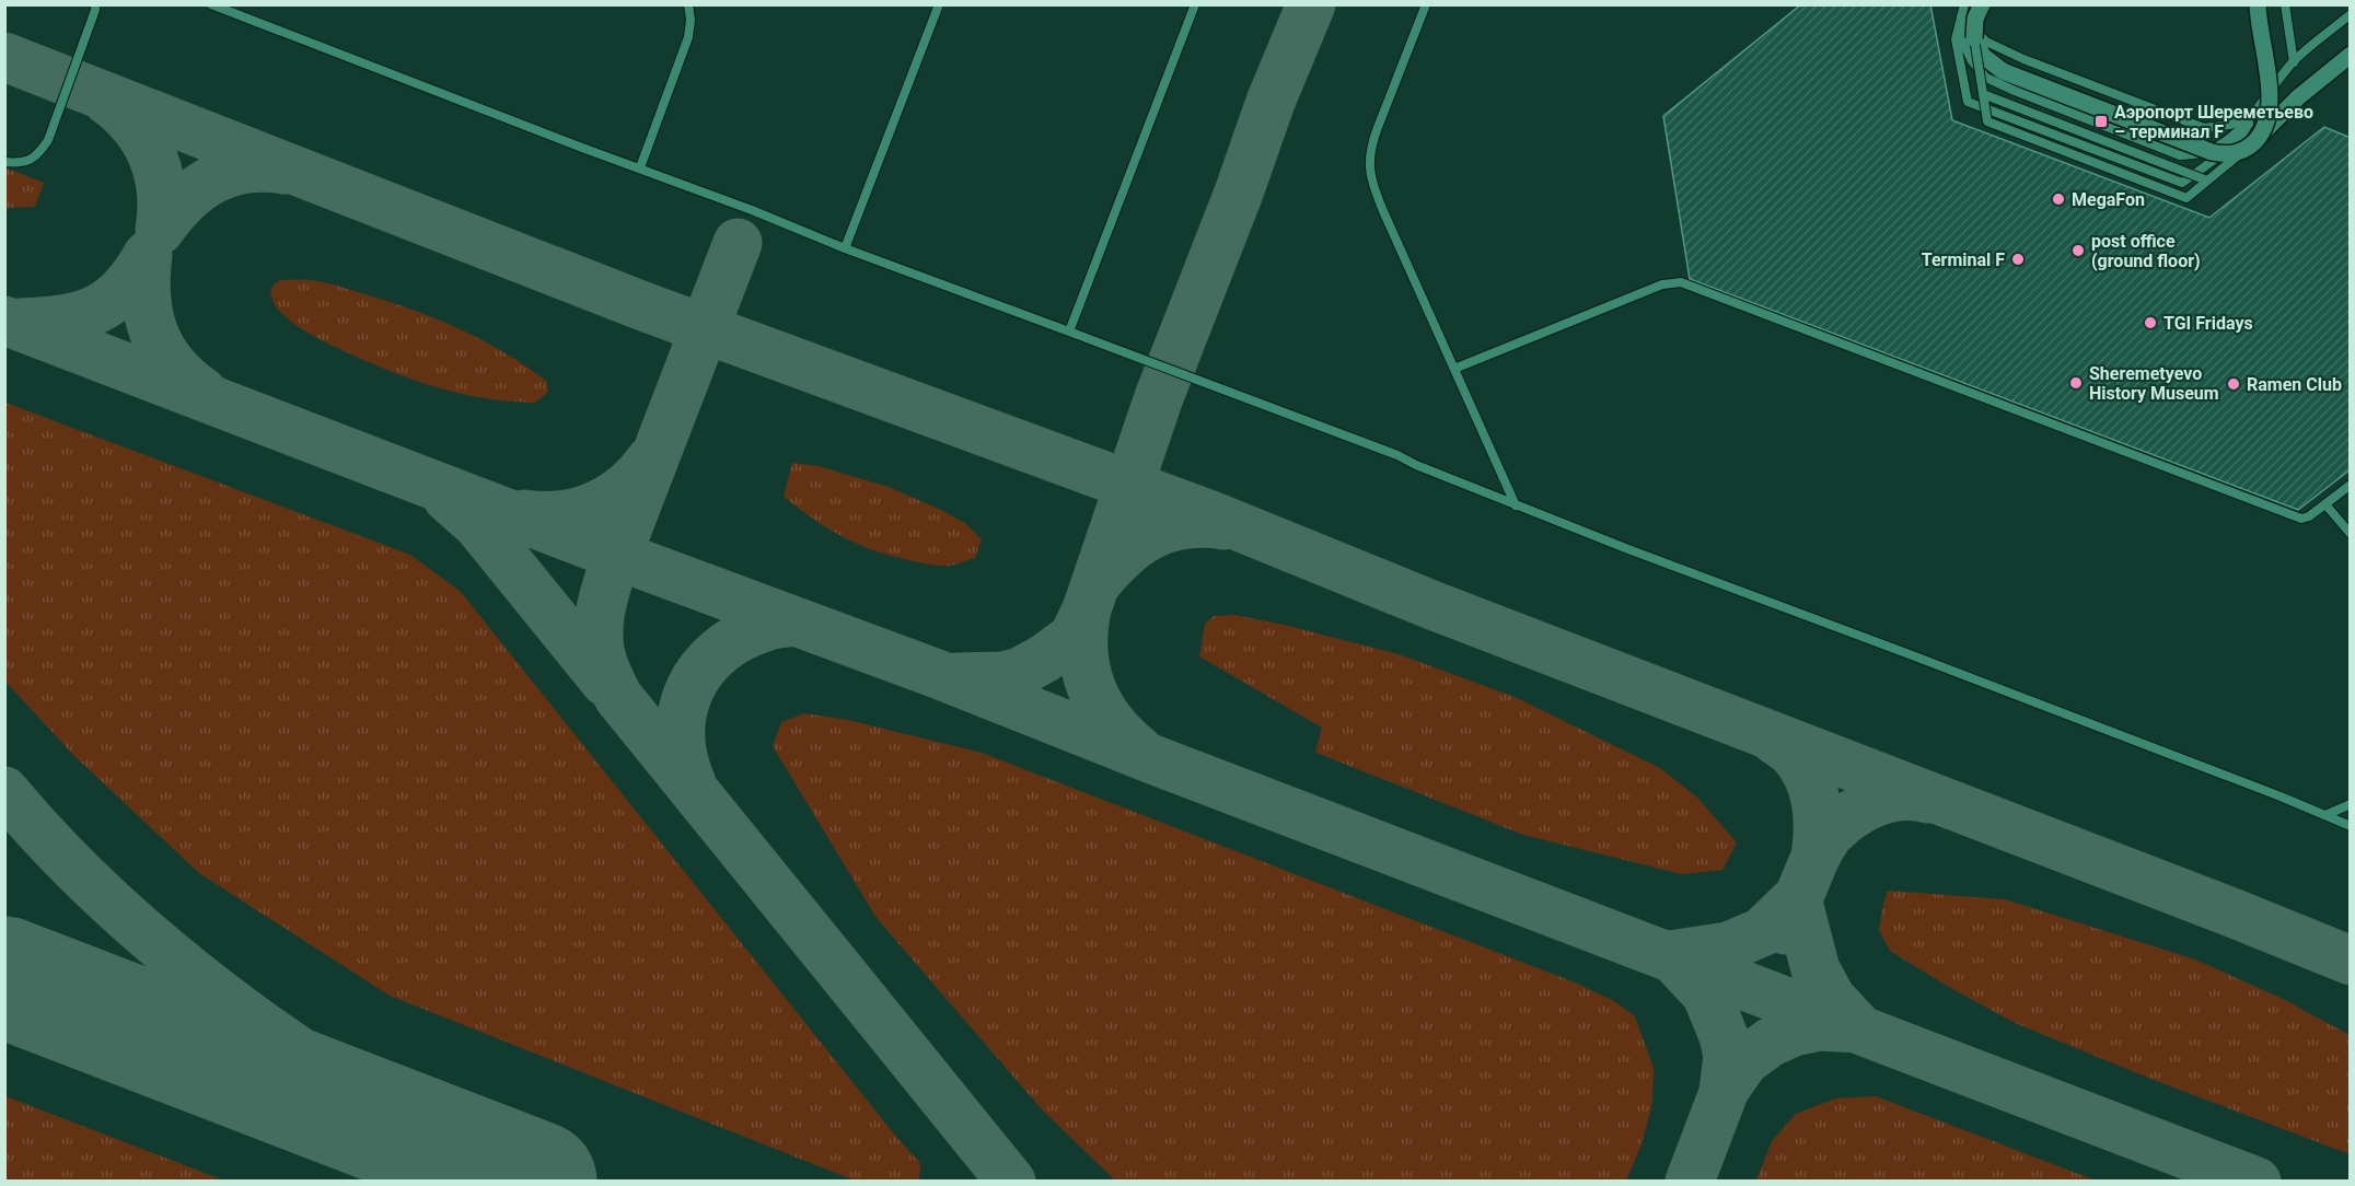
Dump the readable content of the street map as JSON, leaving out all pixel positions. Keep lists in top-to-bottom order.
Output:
{
  "places": {
    "transit": ["Аэропорт Шереметьево – терминал F"],
    "other": [
      "MegaFon",
      "post office (ground floor)",
      "Terminal F",
      "TGI Fridays",
      "Sheremetyevo History Museum",
      "Ramen Club"
    ]
  }
}
